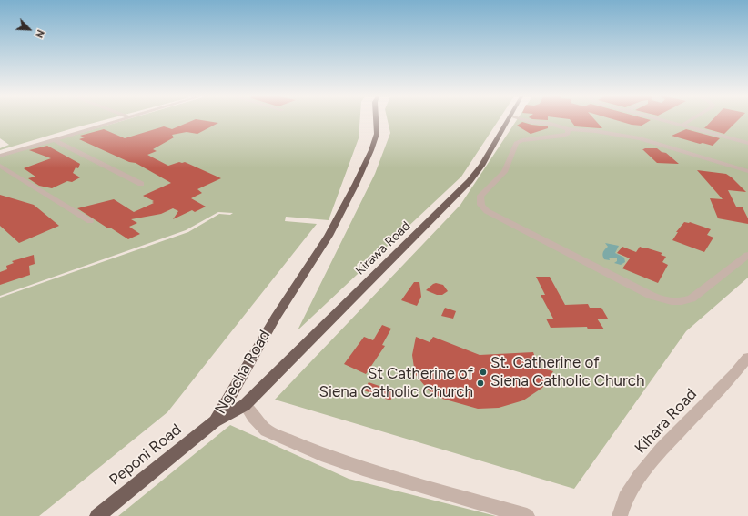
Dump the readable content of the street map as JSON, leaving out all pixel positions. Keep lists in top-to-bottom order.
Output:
{
  "streets": {
    "main road": ["Kirawa Road", "Ngecha Road", "Peponi Road"],
    "street": ["Kihara Road"]
  },
  "crossings": [
    ["Kirawa Road", "Ngecha Road"],
    ["Ngecha Road", "Peponi Road"]
  ],
  "places": ["St. Catherine of Siena Catholic Church", "St Catherine of Siena Catholic Church"],
  "north": "bottom right"
}
